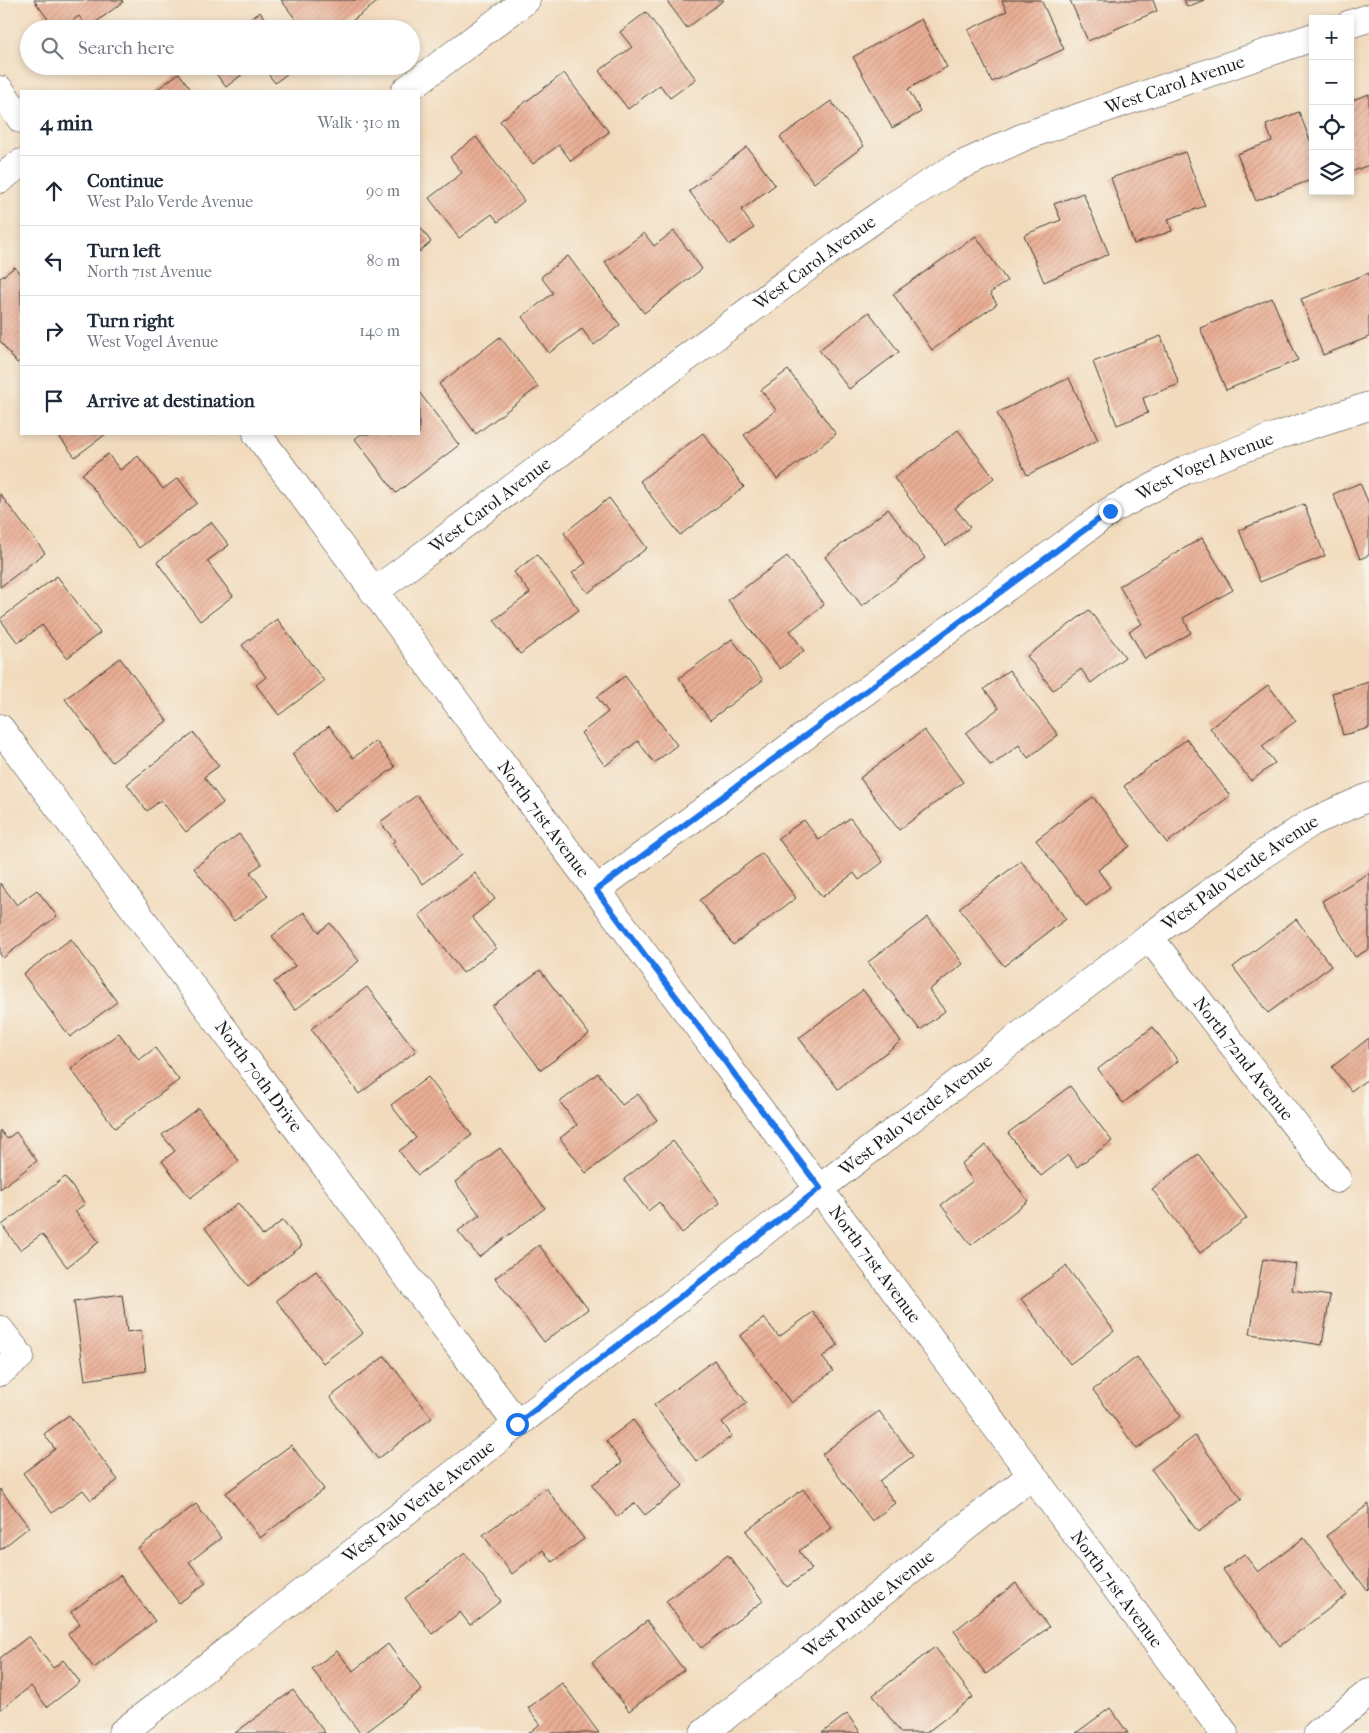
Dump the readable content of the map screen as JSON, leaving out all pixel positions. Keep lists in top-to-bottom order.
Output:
{
  "streets": {
    "street": [
      "West Carol Avenue",
      "West Vogel Avenue",
      "North 71st Avenue",
      "West Palo Verde Avenue",
      "North 72nd Avenue",
      "North 70th Drive",
      "West Purdue Avenue"
    ]
  },
  "crossings": [
    ["West Carol Avenue", "North 71st Avenue"],
    ["West Vogel Avenue", "North 71st Avenue"],
    ["North 71st Avenue", "West Palo Verde Avenue"],
    ["North 71st Avenue", "West Purdue Avenue"],
    ["West Palo Verde Avenue", "North 72nd Avenue"],
    ["West Palo Verde Avenue", "North 70th Drive"]
  ],
  "page": {
    "map_buttons": ["+", "−"],
    "search": "Search here",
    "heading": ["4 min", "Walk · 310 m"],
    "list": [
      ["Continue", "West Palo Verde Avenue", "90 m"],
      ["Turn left", "North 71st Avenue", "80 m"],
      ["Turn right", "West Vogel Avenue", "140 m"],
      "Arrive at destination"
    ]
  }
}
